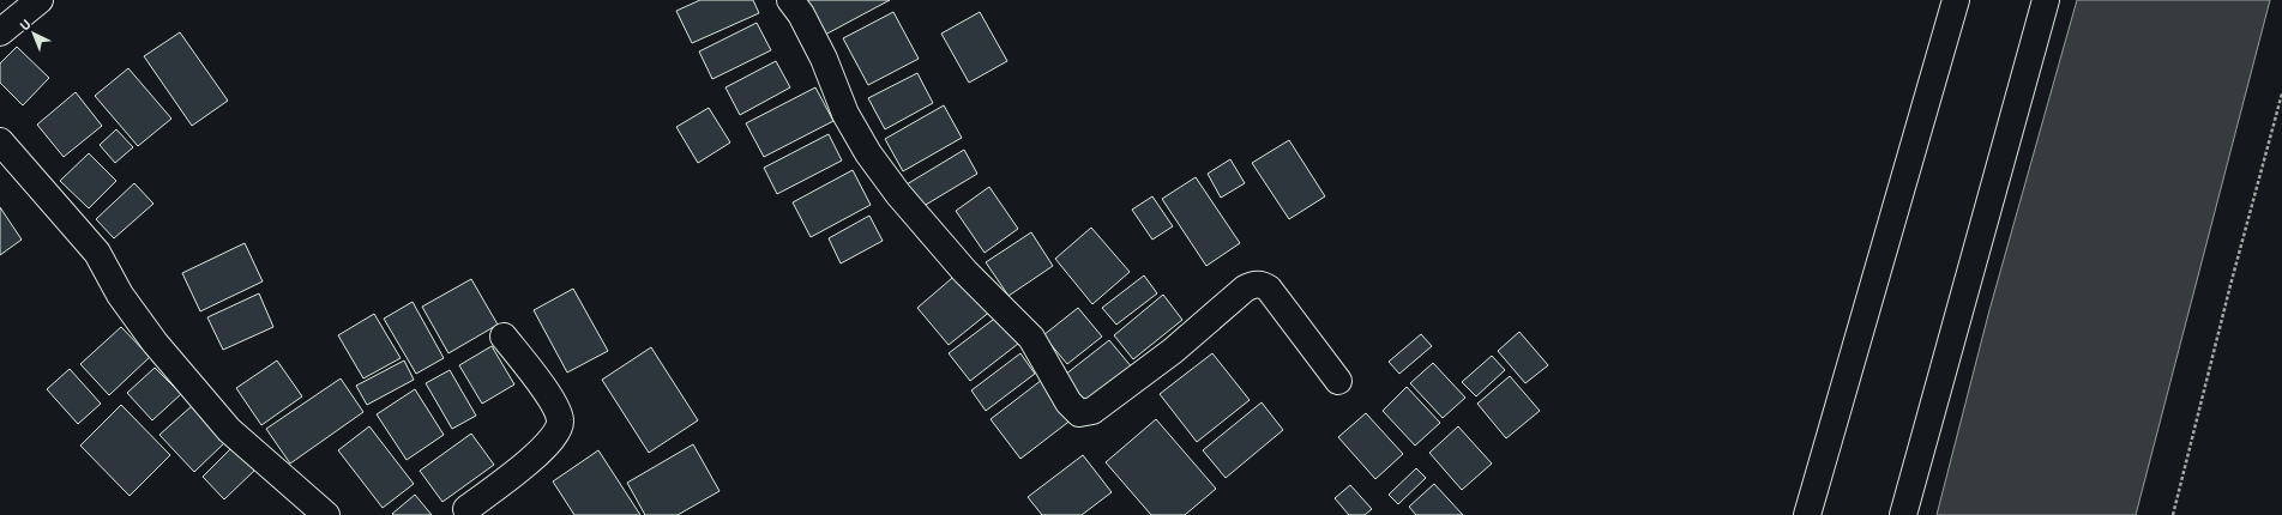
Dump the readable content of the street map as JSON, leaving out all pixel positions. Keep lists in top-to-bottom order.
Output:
{
  "north": "top left"
}
